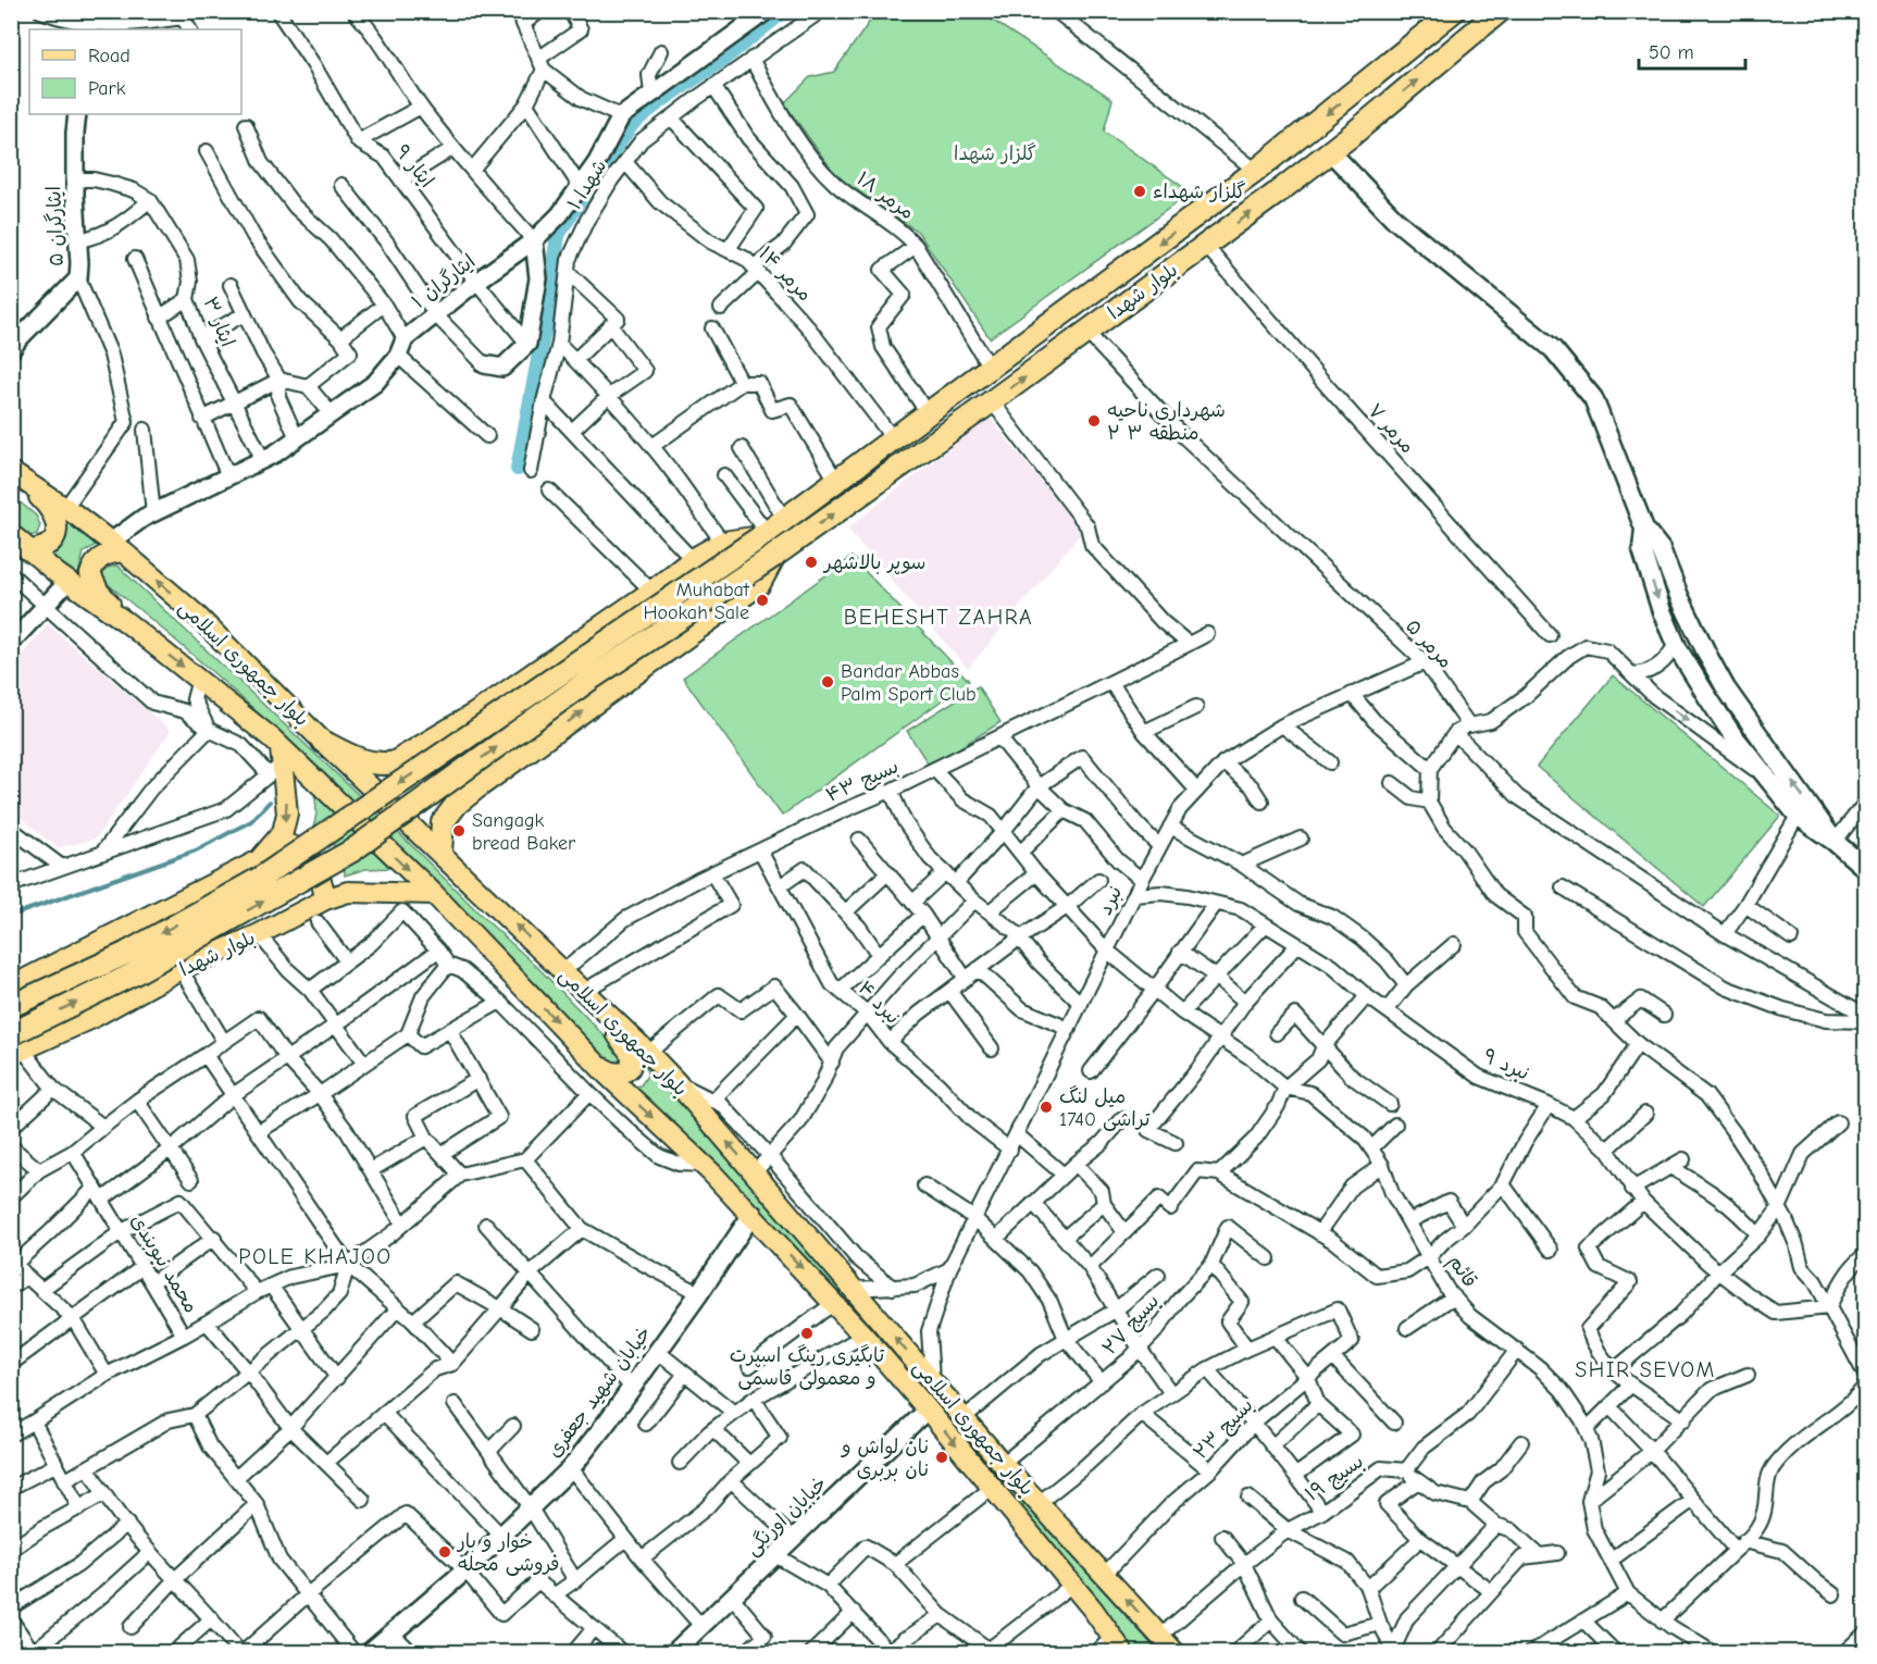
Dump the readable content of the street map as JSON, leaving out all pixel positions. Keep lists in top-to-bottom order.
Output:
{
  "streets": {
    "highway": ["بلوار شهدا"],
    "main road": ["بلوار جمهوری اسلامی", "خیابان شهید جعفری"],
    "street": [
      "ایثار ۹",
      "شهدا ۱",
      "مرمر ۱۸",
      "ایثارگران ۵",
      "مرمر ۱۴",
      "ایثارگران ۱",
      "ایثار ۳",
      "مرمر ۷",
      "مرمر ۵",
      "بسیج ۴۳",
      "نبرد",
      "نبرد ۴",
      "نبرد ۹",
      "محمد نبوبندی",
      "قائم",
      "بسیج ۲۷",
      "بسیج ۲۳",
      "بسیج ۱۹",
      "خیابان اورنگی"
    ]
  },
  "crossings": [
    ["ایثار ۹", "ایثارگران ۱"],
    ["شهدا ۱", "مرمر ۱۸"],
    ["شهدا ۱", "مرمر ۱۴"],
    ["مرمر ۱۸", "بلوار شهدا"],
    ["مرمر ۱۴", "بلوار شهدا"],
    ["بلوار شهدا", "مرمر ۷"],
    ["بلوار شهدا", "مرمر ۵"],
    ["بلوار شهدا", "بلوار جمهوری اسلامی"],
    ["مرمر ۵", "نبرد"],
    ["بلوار جمهوری اسلامی", "بسیج ۴۳"],
    ["بلوار جمهوری اسلامی", "نبرد"],
    ["بلوار جمهوری اسلامی", "بسیج ۲۷"],
    ["بلوار جمهوری اسلامی", "خیابان شهید جعفری"],
    ["بلوار جمهوری اسلامی", "بسیج ۲۳"],
    ["بلوار جمهوری اسلامی", "بسیج ۱۹"],
    ["بلوار جمهوری اسلامی", "خیابان اورنگی"],
    ["بسیج ۴۳", "نبرد ۴"],
    ["بسیج ۴۳", "قائم"],
    ["نبرد", "نبرد ۴"],
    ["نبرد", "نبرد ۹"],
    ["نبرد", "قائم"]
  ],
  "districts": ["BEHESHT ZAHRA", "POLE KHAJOO", "SHIR SEVOM"],
  "parks": ["گلزار شهدا"],
  "places": [
    "گلزار شهداء",
    "شهرداری ناحیه ۲ منطقه ۳",
    "سوپر بالاشهر",
    "Muhabat Hookah Sale",
    "Bandar Abbas Palm Sport Club",
    "Sangagk bread Baker",
    "میل لنگ تراشی 1740",
    "تابگیری رینگ اسپرت و معمولی قاسمی",
    "نان لواش و نان بربری",
    "خوار و بار فروشی محله"
  ],
  "legend": ["Road", "Park"],
  "scale_bar": "50 m"
}
